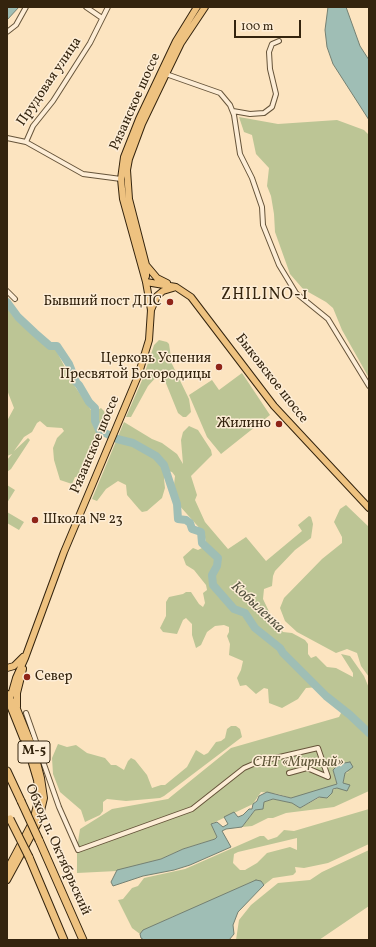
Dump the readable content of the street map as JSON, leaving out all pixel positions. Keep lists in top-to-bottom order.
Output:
{
  "streets": {
    "highway": ["М-5", "Обход п. Октябрьский"],
    "main road": ["Рязанское шоссе", "Быковское шоссе"],
    "street": ["Прудовая улица"]
  },
  "crossings": [
    ["Прудовая улица", "Рязанское шоссе"],
    ["Рязанское шоссе", "Быковское шоссе"],
    ["Рязанское шоссе", "М-5"]
  ],
  "districts": ["ZHILINO-1"],
  "water": ["Кобыленка"],
  "parks": ["СНТ «Мирный»"],
  "places": [
    "Бывший пост ДПС",
    "Церковь Успения Пресвятой Богородицы",
    "Жилино",
    "Школа № 23",
    "Север"
  ],
  "scale_bar": "100 m"
}
